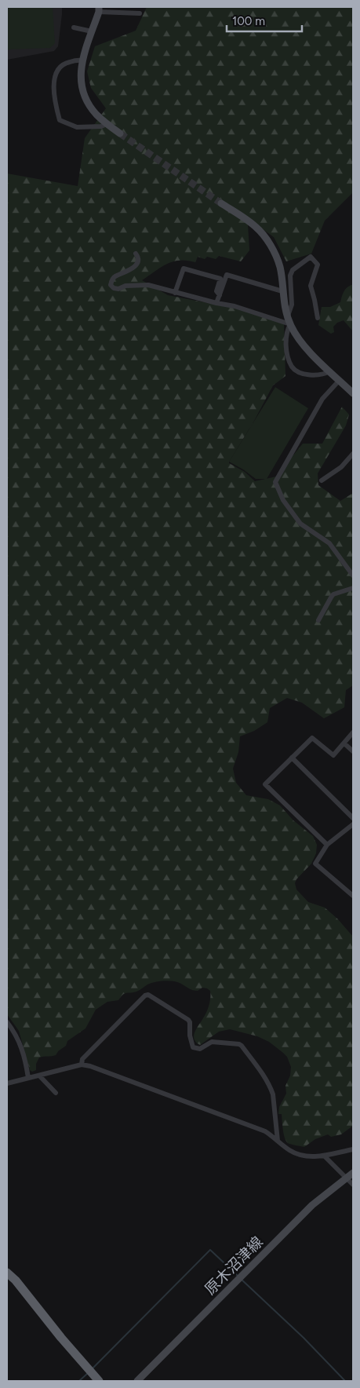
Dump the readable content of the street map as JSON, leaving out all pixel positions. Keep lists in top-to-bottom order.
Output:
{
  "streets": {
    "main road": ["原木沼津線"]
  },
  "scale_bar": "100 m"
}
